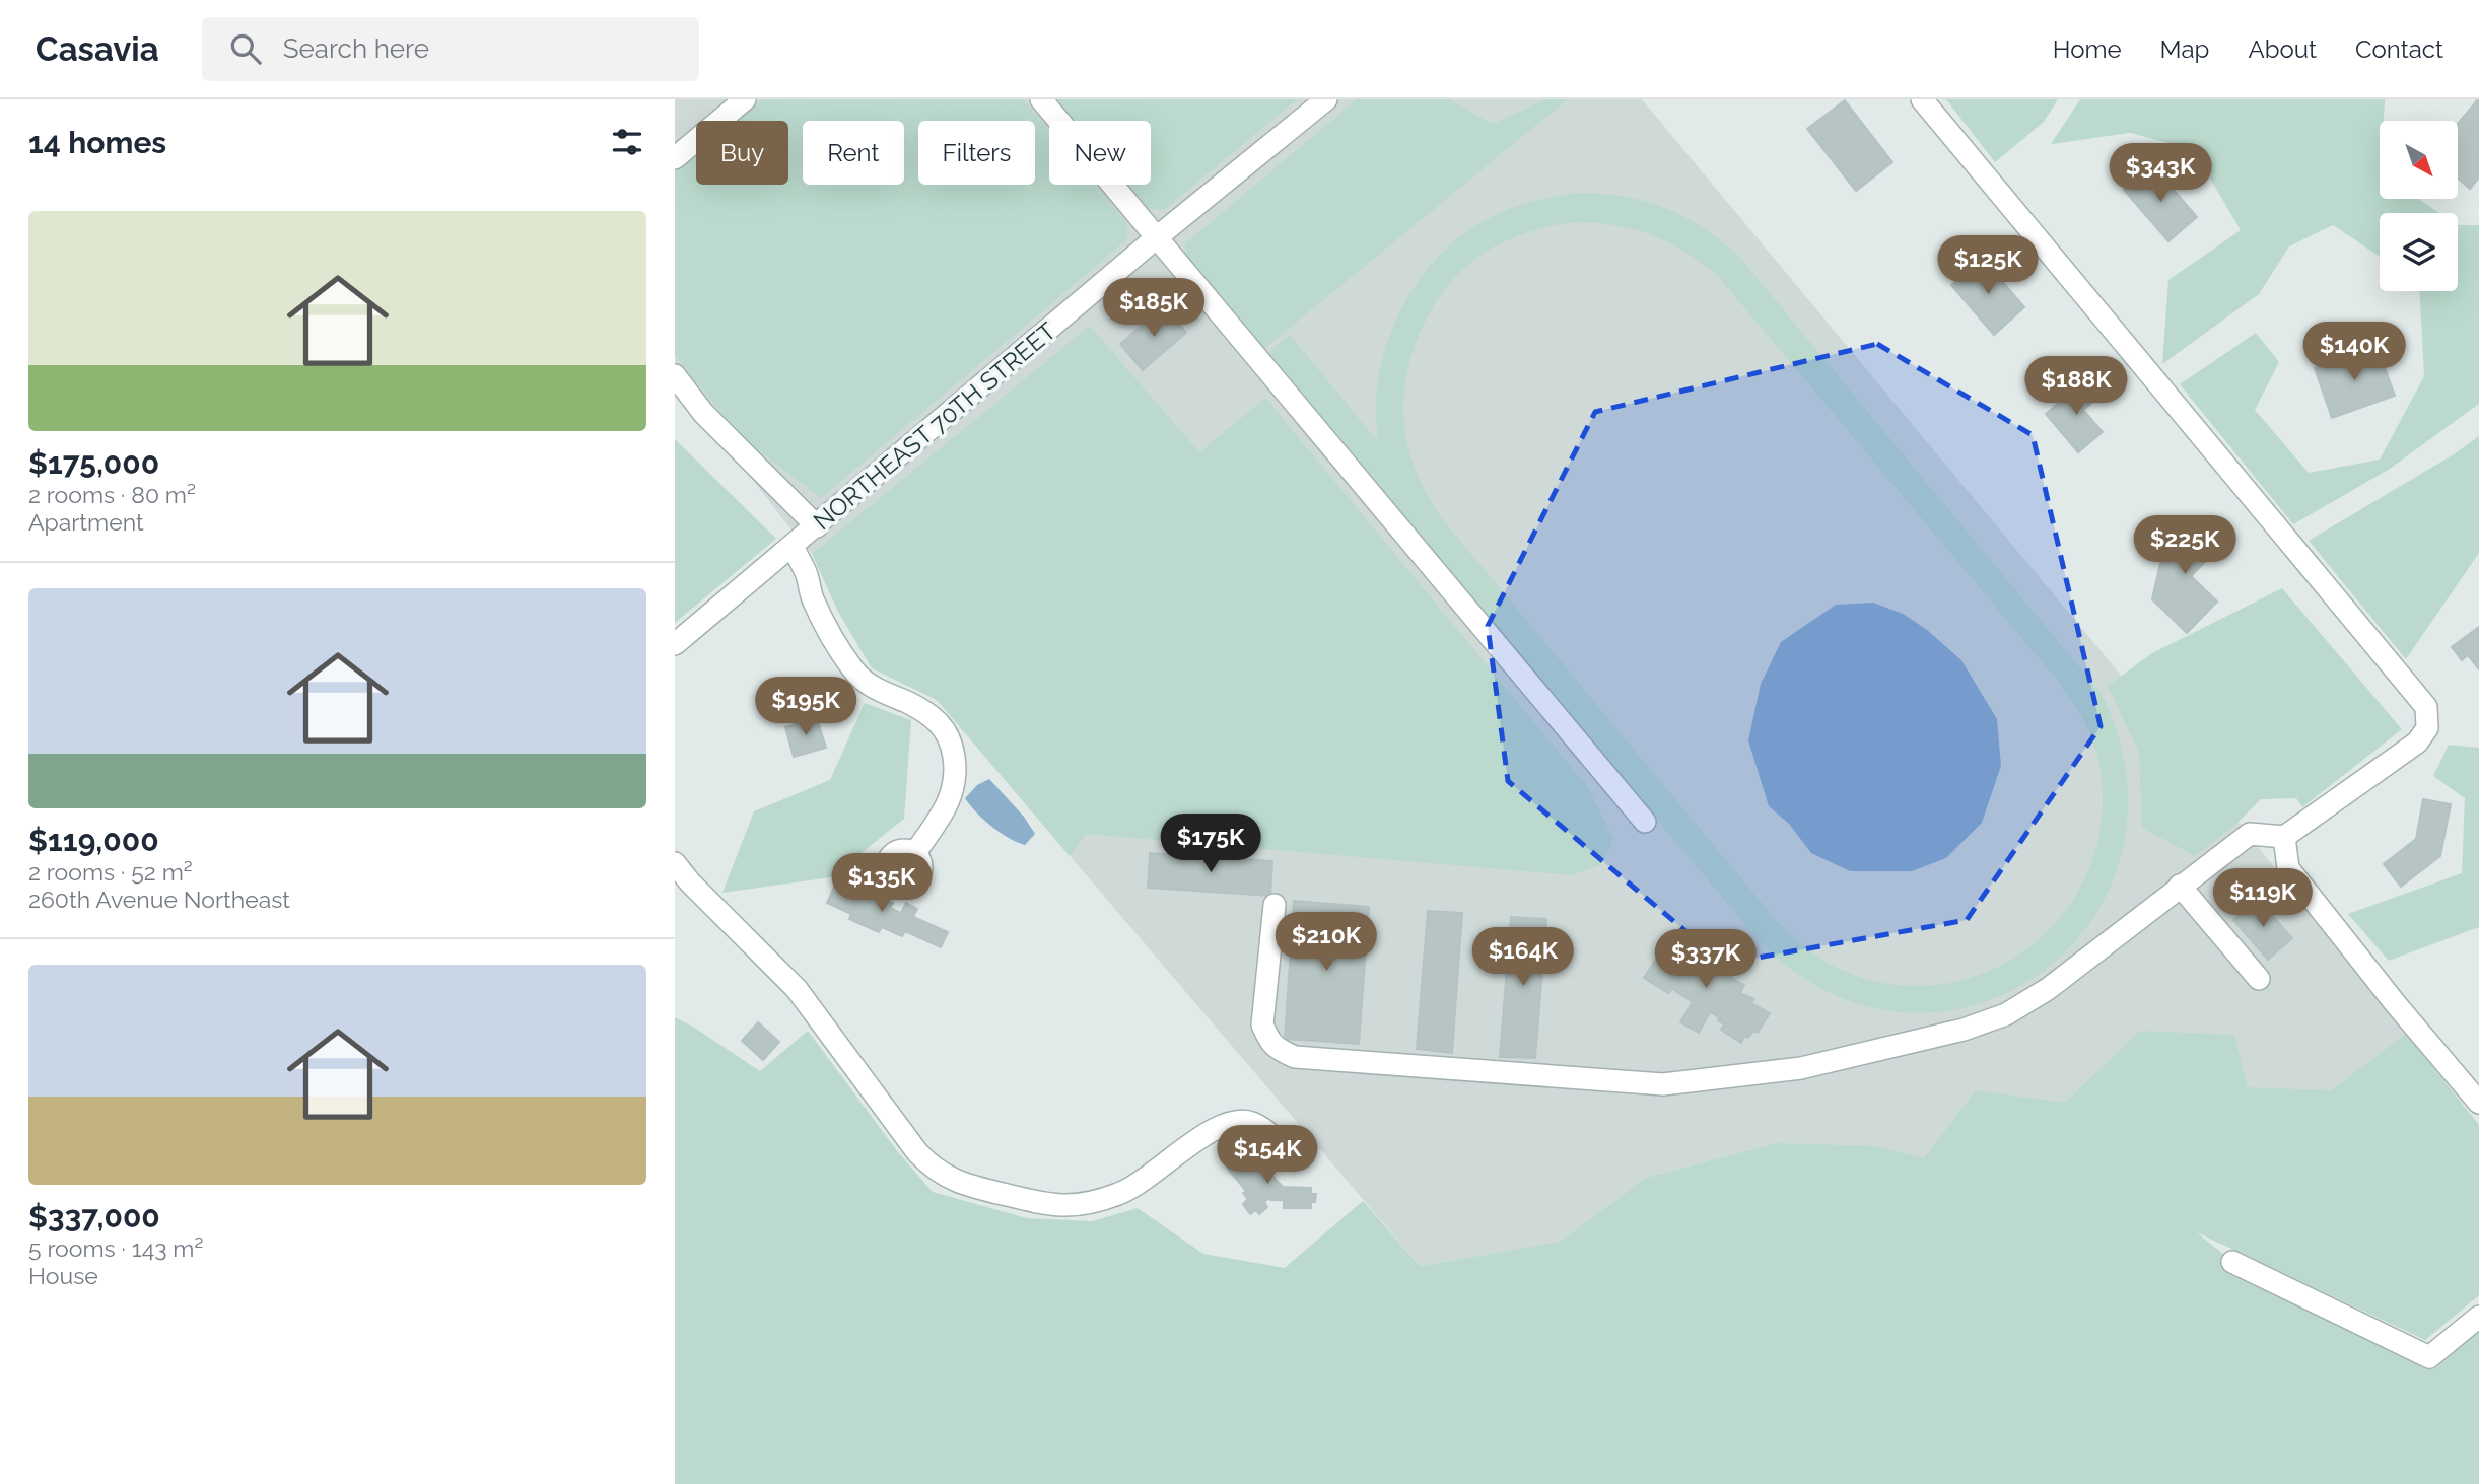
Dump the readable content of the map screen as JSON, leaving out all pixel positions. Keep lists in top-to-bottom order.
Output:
{
  "streets": {
    "street": ["NORTHEAST 70TH STREET"]
  },
  "north": "bottom right",
  "page": {
    "header": "Casavia",
    "search": "Search here",
    "nav": [
      "Home",
      "Map",
      "About",
      "Contact"
    ],
    "heading": "14 homes",
    "chip": [
      "Buy",
      "Rent",
      "Filters",
      "New"
    ],
    "price": [
      "$343K",
      "$125K",
      "$185K",
      "$140K",
      "$188K",
      "$225K",
      "$195K",
      "$175K",
      "$135K",
      "$119K",
      "$210K",
      "$164K",
      "$337K",
      "$154K"
    ],
    "list": [
      {
        "name": "$175,000",
        "note": "2 rooms · 80 m² · Apartment"
      },
      {
        "name": "$119,000",
        "note": "2 rooms · 52 m² · 260th Avenue Northeast"
      },
      {
        "name": "$337,000",
        "note": "5 rooms · 143 m² · House"
      }
    ]
  }
}
